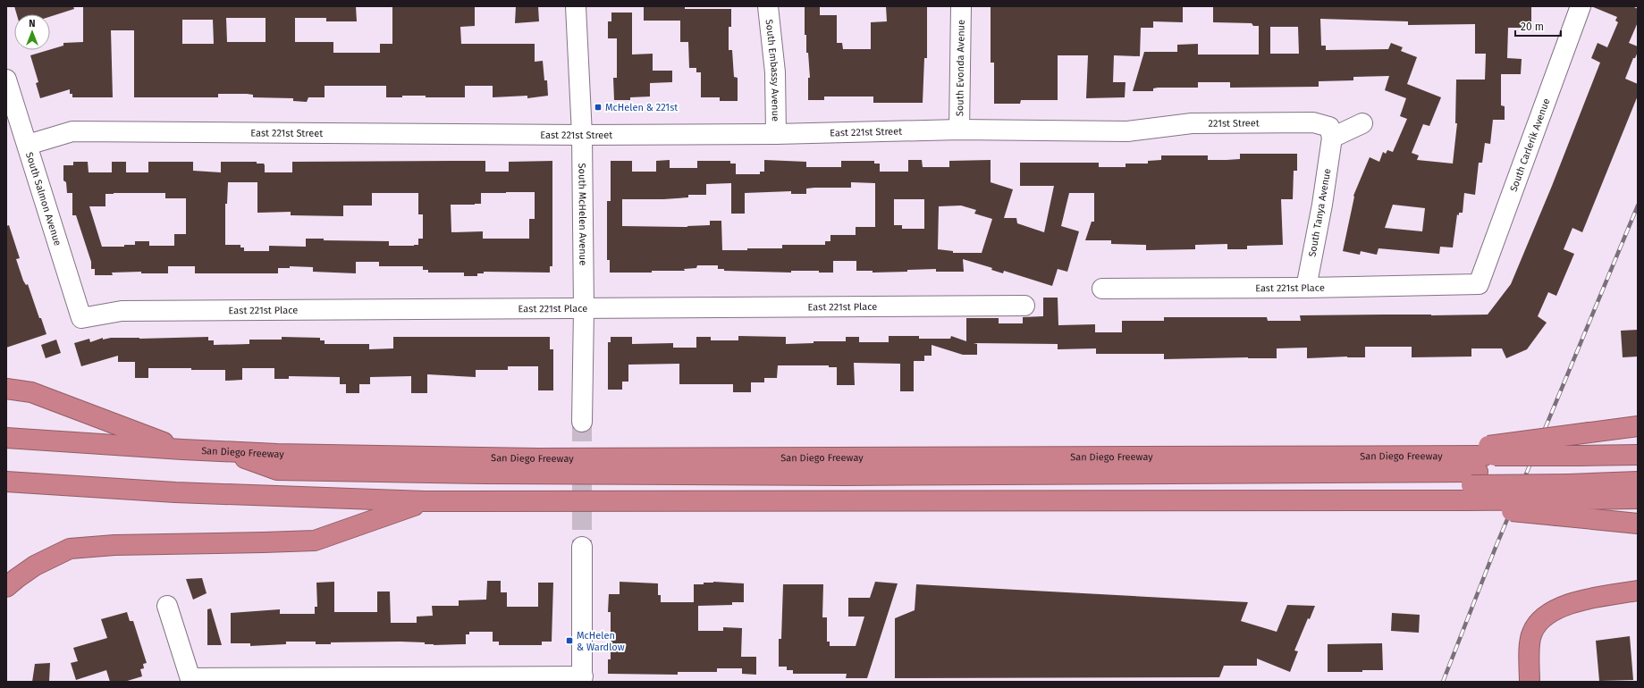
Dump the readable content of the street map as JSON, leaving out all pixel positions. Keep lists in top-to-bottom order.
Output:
{
  "streets": {
    "highway": ["San Diego Freeway"],
    "street": [
      "South Evonda Avenue",
      "South Embassy Avenue",
      "221st Street",
      "East 221st Street",
      "South Carlerik Avenue",
      "South Salmon Avenue",
      "South Tanya Avenue",
      "South McHelen Avenue",
      "East 221st Place"
    ]
  },
  "crossings": [
    ["South Evonda Avenue", "East 221st Street"],
    ["South Embassy Avenue", "East 221st Street"],
    ["221st Street", "East 221st Street"],
    ["221st Street", "South Tanya Avenue"],
    ["East 221st Street", "South Salmon Avenue"],
    ["East 221st Street", "South McHelen Avenue"],
    ["South Carlerik Avenue", "East 221st Place"],
    ["South Salmon Avenue", "East 221st Place"],
    ["South Tanya Avenue", "East 221st Place"],
    ["South McHelen Avenue", "East 221st Place"]
  ],
  "places": {
    "transit": ["McHelen & 221st", "McHelen & Wardlow"]
  },
  "scale_bar": "20 m",
  "north": "top"
}
